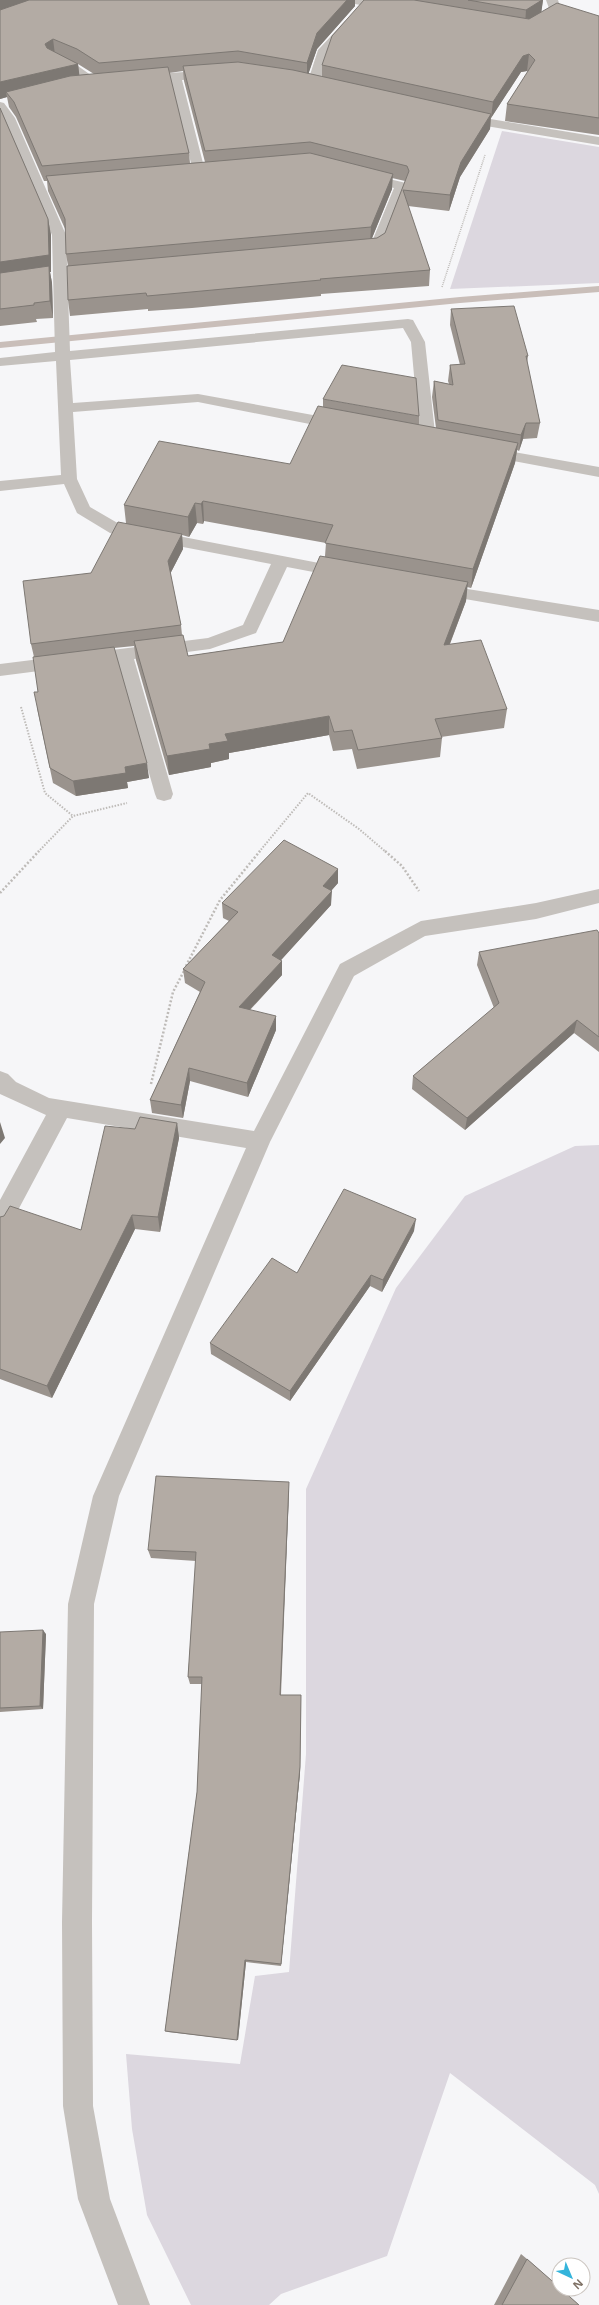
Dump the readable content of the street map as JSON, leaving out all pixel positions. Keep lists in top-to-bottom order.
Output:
{
  "north": "bottom right"
}
